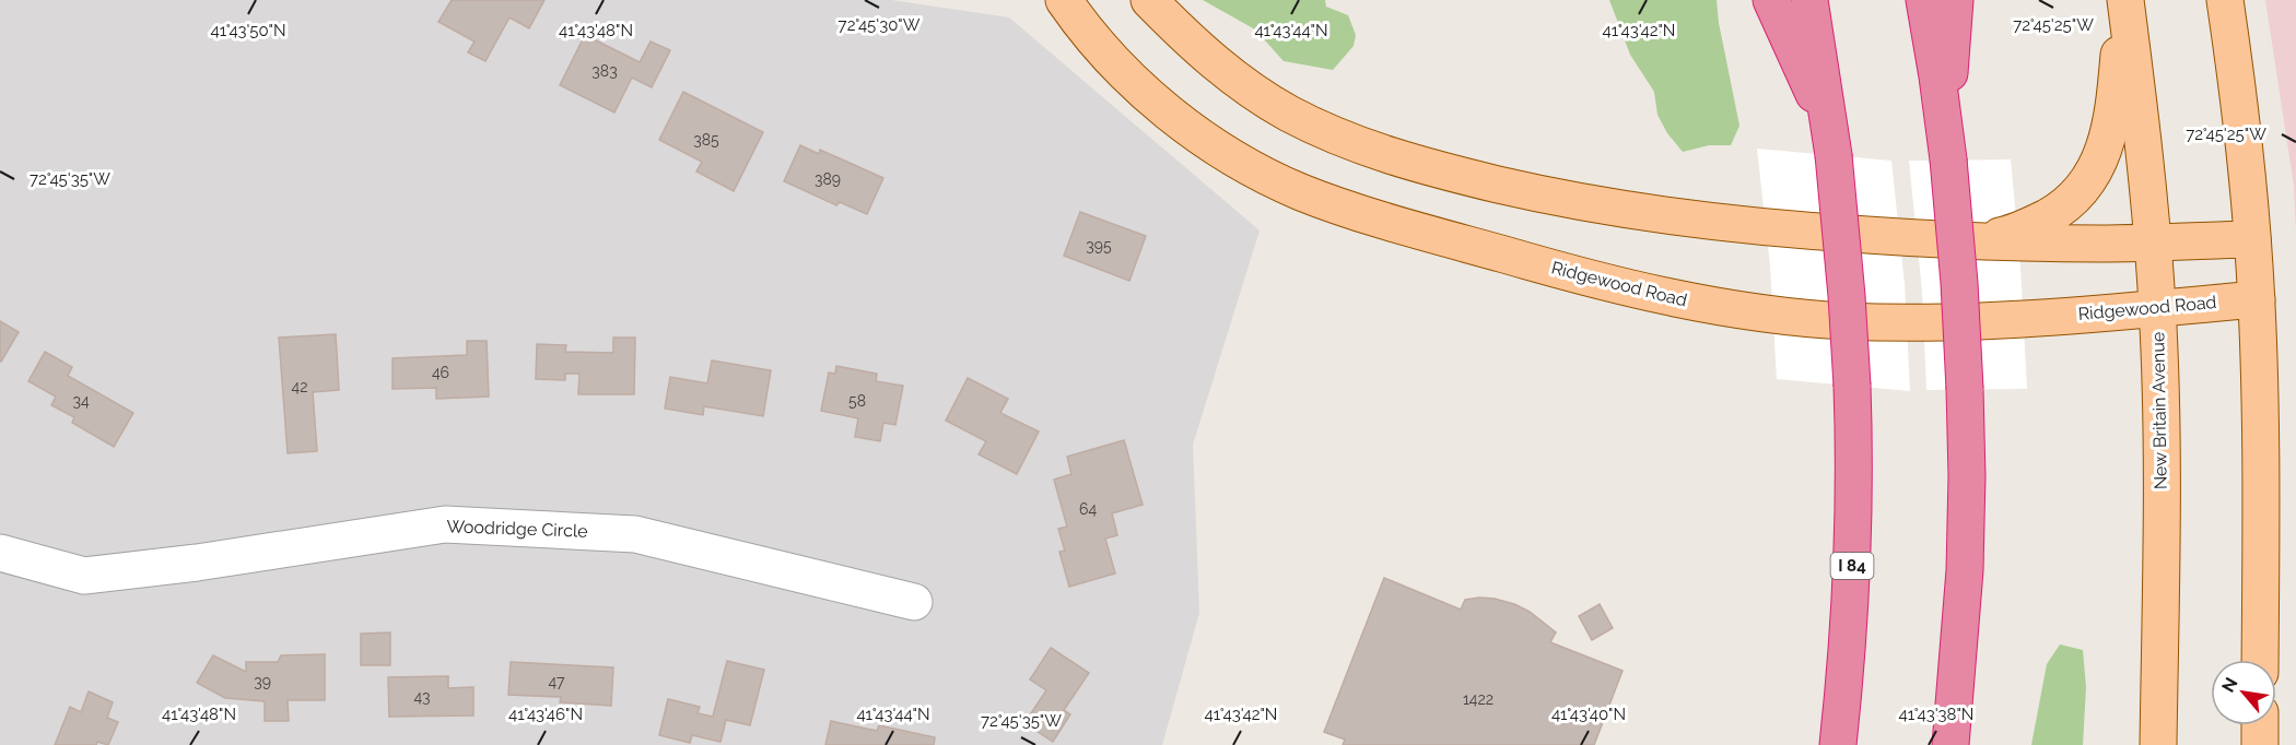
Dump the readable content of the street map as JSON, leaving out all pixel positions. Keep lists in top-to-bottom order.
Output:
{
  "streets": {
    "highway": ["I 84"],
    "main road": ["Ridgewood Road", "New Britain Avenue"],
    "street": ["Woodridge Circle"]
  },
  "crossings": [
    ["Ridgewood Road", "New Britain Avenue"]
  ],
  "house_numbers": [
    "383",
    "385",
    "389",
    "395",
    "46",
    "42",
    "34",
    "58",
    "64",
    "39",
    "47",
    "43",
    "1422"
  ],
  "north": "top left",
  "coordinates": [
    "72°45'30\"W",
    "72°45'25\"W",
    "41°43'50\"N",
    "41°43'48\"N",
    "41°43'44\"N",
    "41°43'42\"N",
    "72°45'35\"W",
    "41°43'46\"N",
    "41°43'40\"N",
    "41°43'38\"N"
  ]
}
